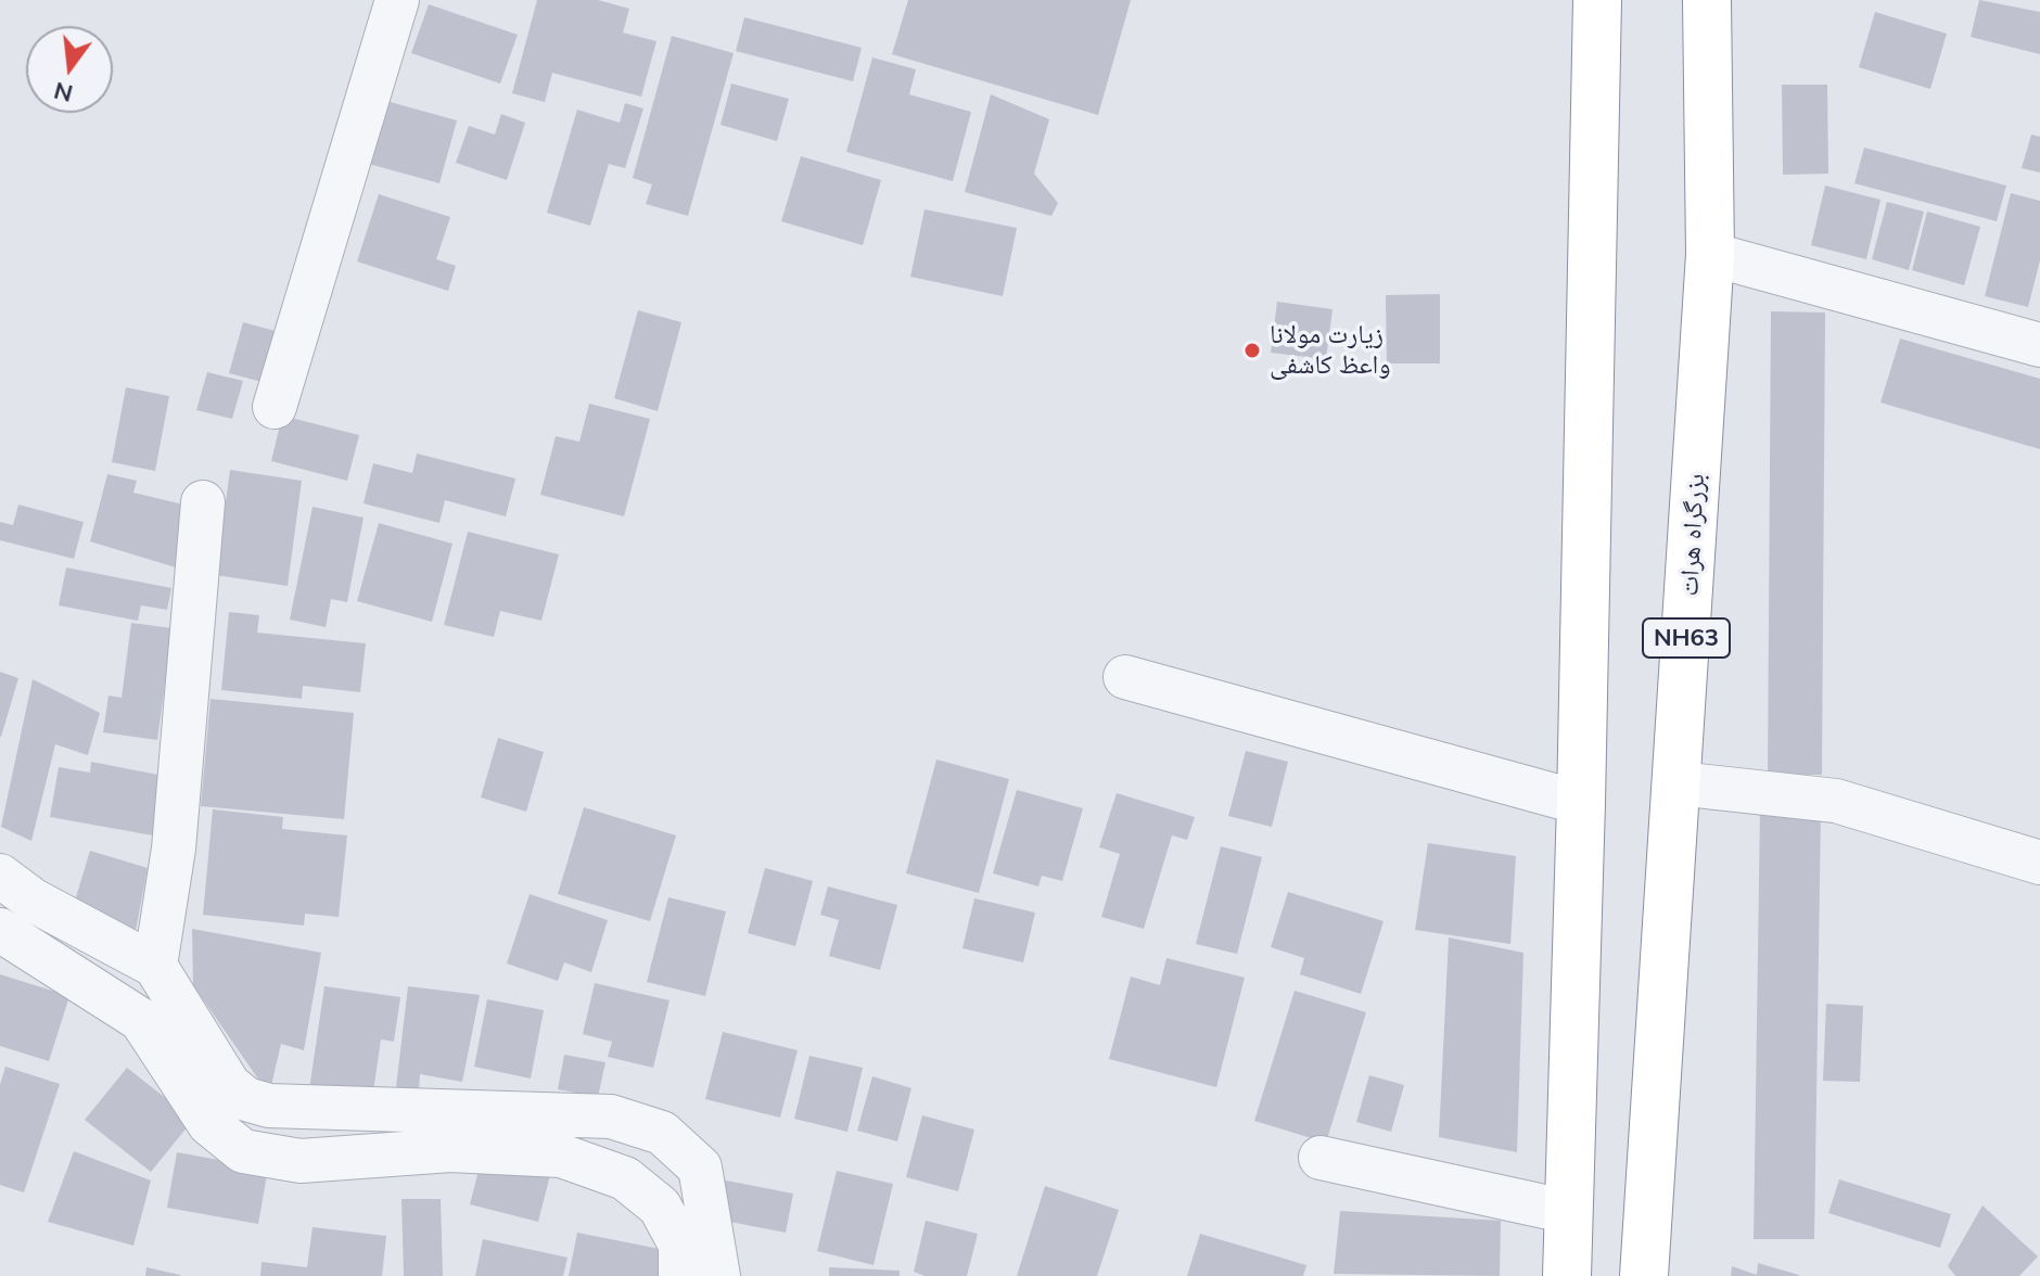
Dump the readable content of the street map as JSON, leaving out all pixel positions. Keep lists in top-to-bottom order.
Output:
{
  "streets": {
    "highway": ["بزرگراه هرات", "NH63"]
  },
  "places": ["زیارت مولانا واعظ کاشفی"],
  "north": "bottom"
}
